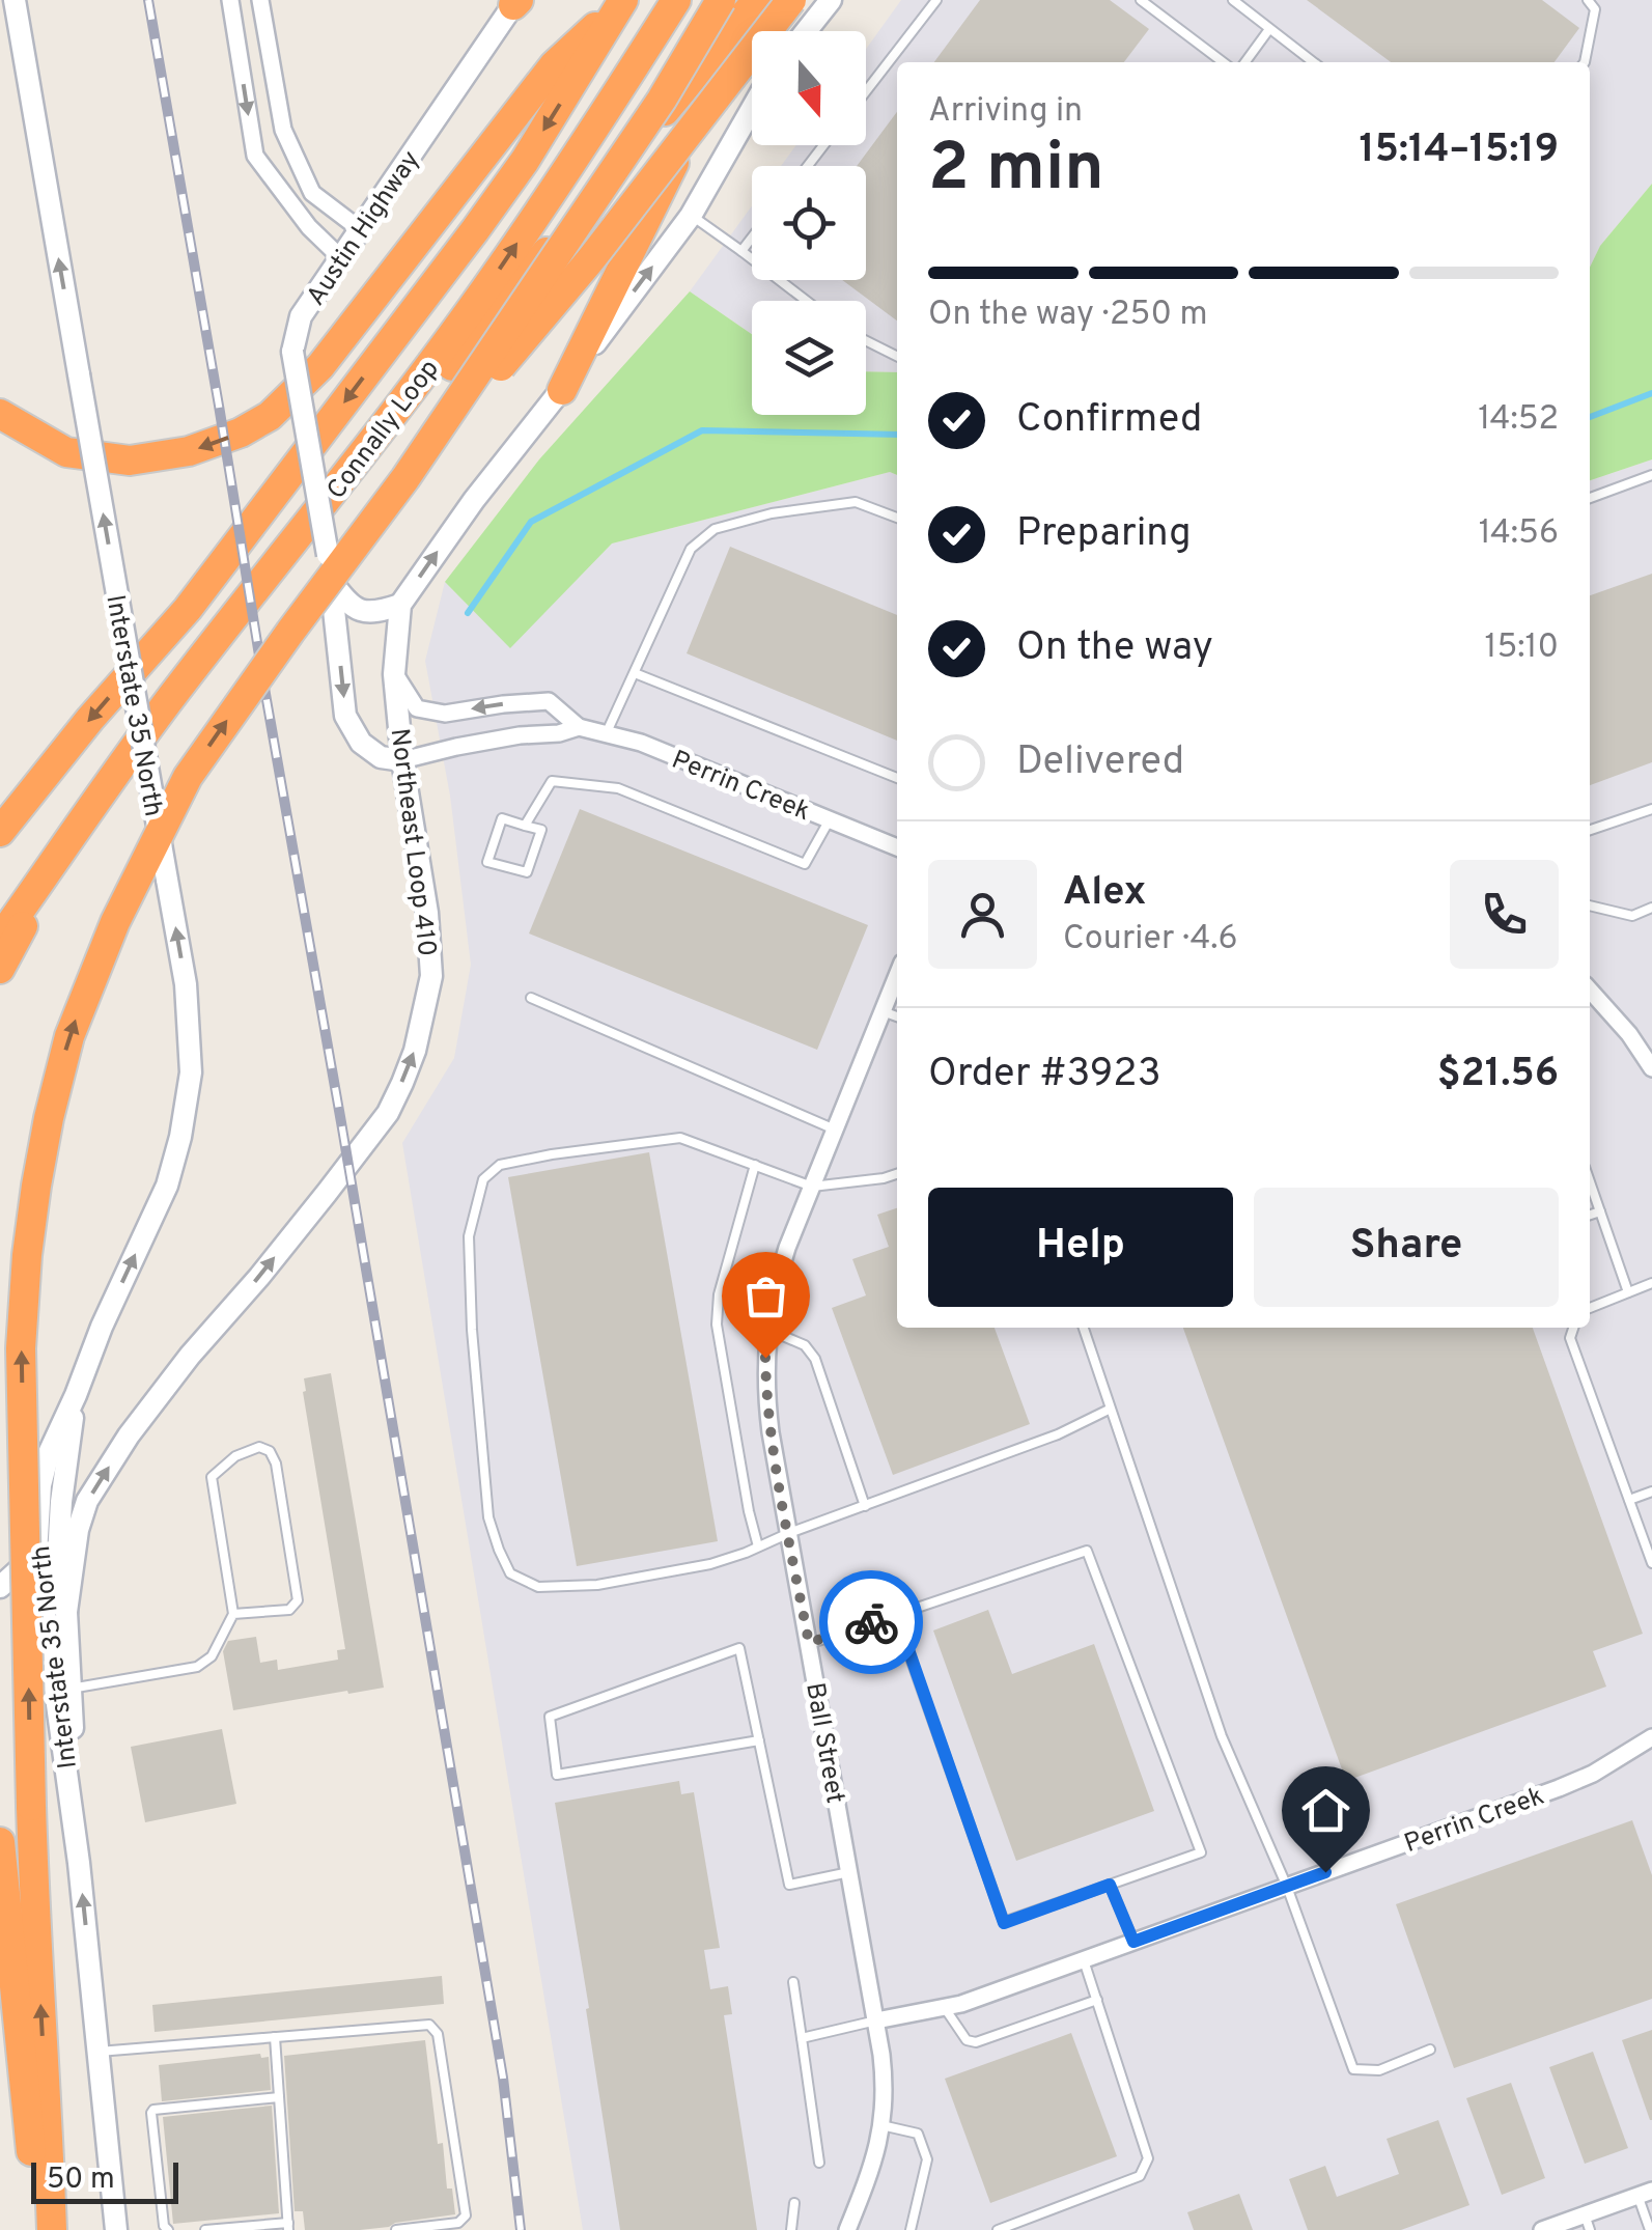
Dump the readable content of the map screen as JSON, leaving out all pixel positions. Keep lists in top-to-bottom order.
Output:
{
  "streets": {
    "highway": ["Connally Loop"],
    "main road": ["Austin Highway", "Interstate 35 North", "Northeast Loop 410"],
    "street": ["Perrin Creek", "Ball Street"]
  },
  "crossings": [
    ["Austin Highway", "Perrin Creek"],
    ["Austin Highway", "Northeast Loop 410"],
    ["Interstate 35 North", "Northeast Loop 410"],
    ["Perrin Creek", "Northeast Loop 410"],
    ["Perrin Creek", "Ball Street"]
  ],
  "one_way": ["Interstate 35 North", "Northeast Loop 410"],
  "scale_bar": "50 m",
  "north": "bottom",
  "page": {
    "heading": ["2 min", "Arriving in", "15:14–15:19"],
    "panel": [
      "Alex",
      "Courier · 4.6",
      "Order #3923",
      "$21.56"
    ],
    "bar": "On the way · 250 m",
    "list": [
      ["Confirmed", "14:52"],
      ["Preparing", "14:56"],
      ["On the way", "15:10"],
      "Delivered"
    ],
    "buttons": ["Help", "Share"],
    "scale": "50 m"
  }
}
